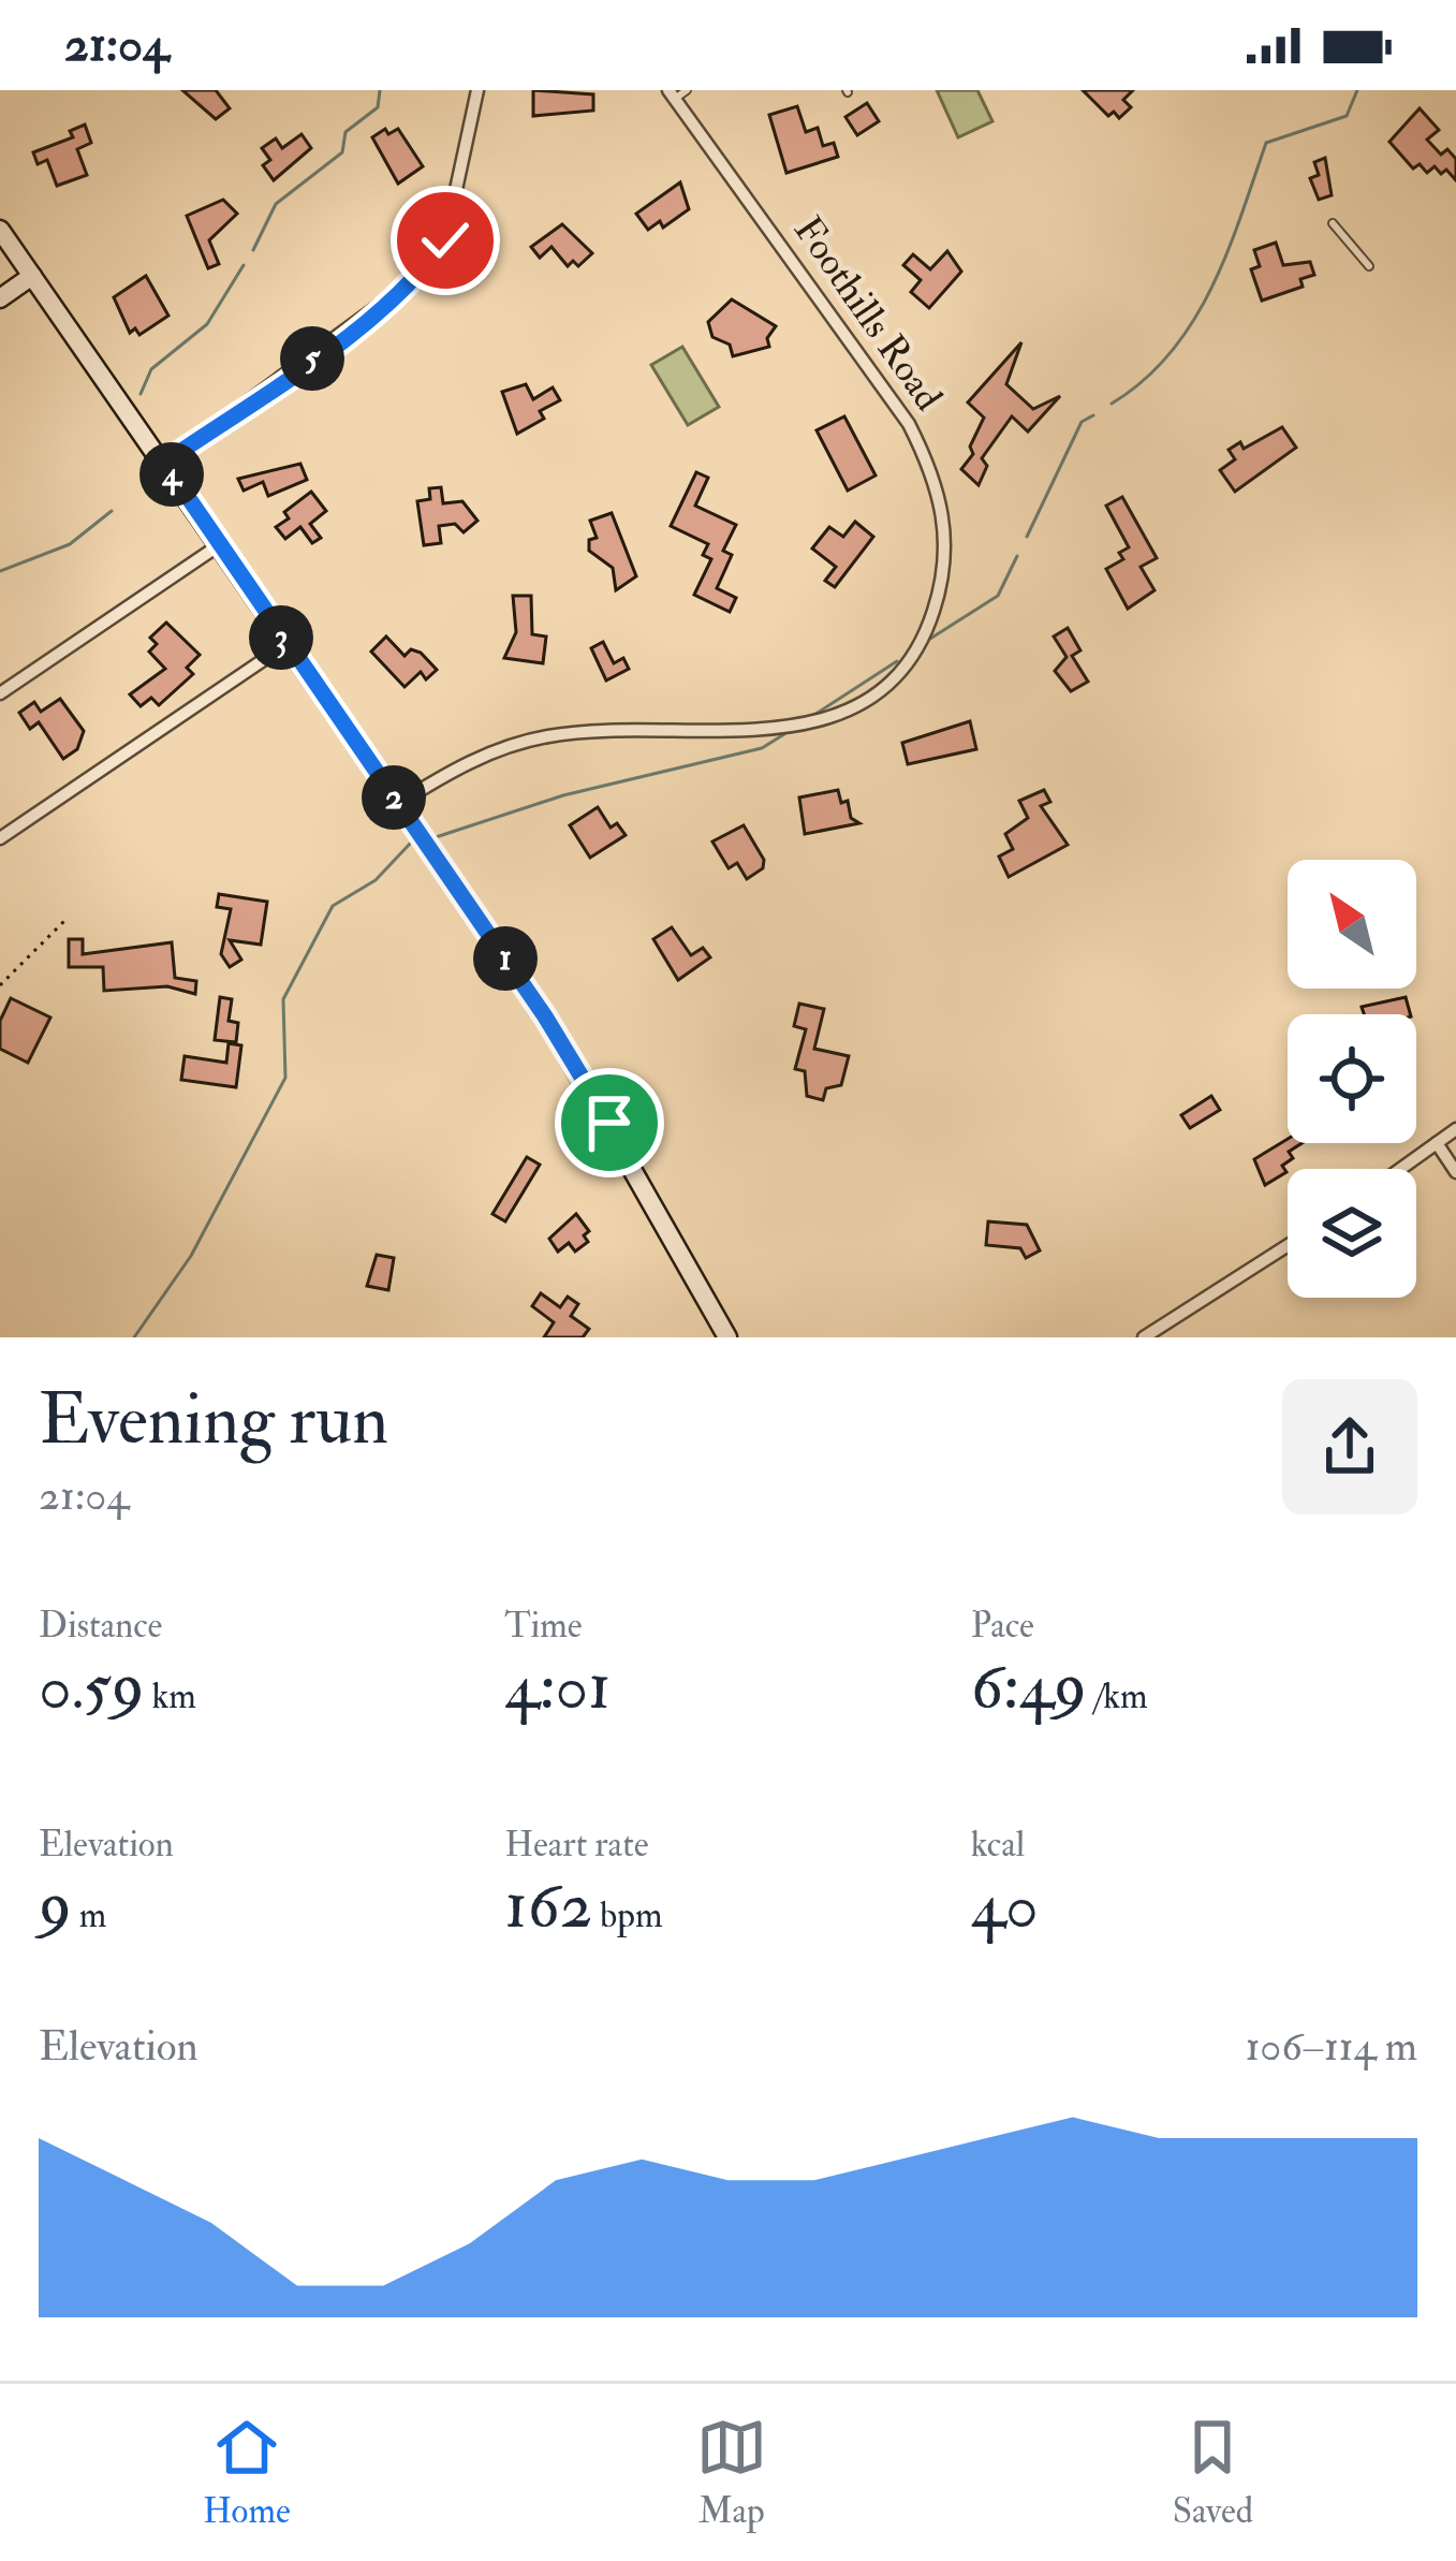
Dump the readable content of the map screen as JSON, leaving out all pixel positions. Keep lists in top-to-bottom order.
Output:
{
  "streets": {
    "street": ["Foothills Road"]
  },
  "north": "top left",
  "page": {
    "status": "21:04",
    "pins": [
      "5",
      "4",
      "3",
      "2",
      "1"
    ],
    "heading": ["Evening run", "21:04"],
    "stats": [
      ["Distance", "0.59 km"],
      ["Time", "4:01"],
      ["Pace", "6:49 /km"],
      ["Elevation", "9 m"],
      ["Heart rate", "162 bpm"],
      ["kcal", "40"]
    ],
    "chart": ["Elevation", "106–114 m"],
    "tabs": ["Home", "Map", "Saved"]
  }
}
